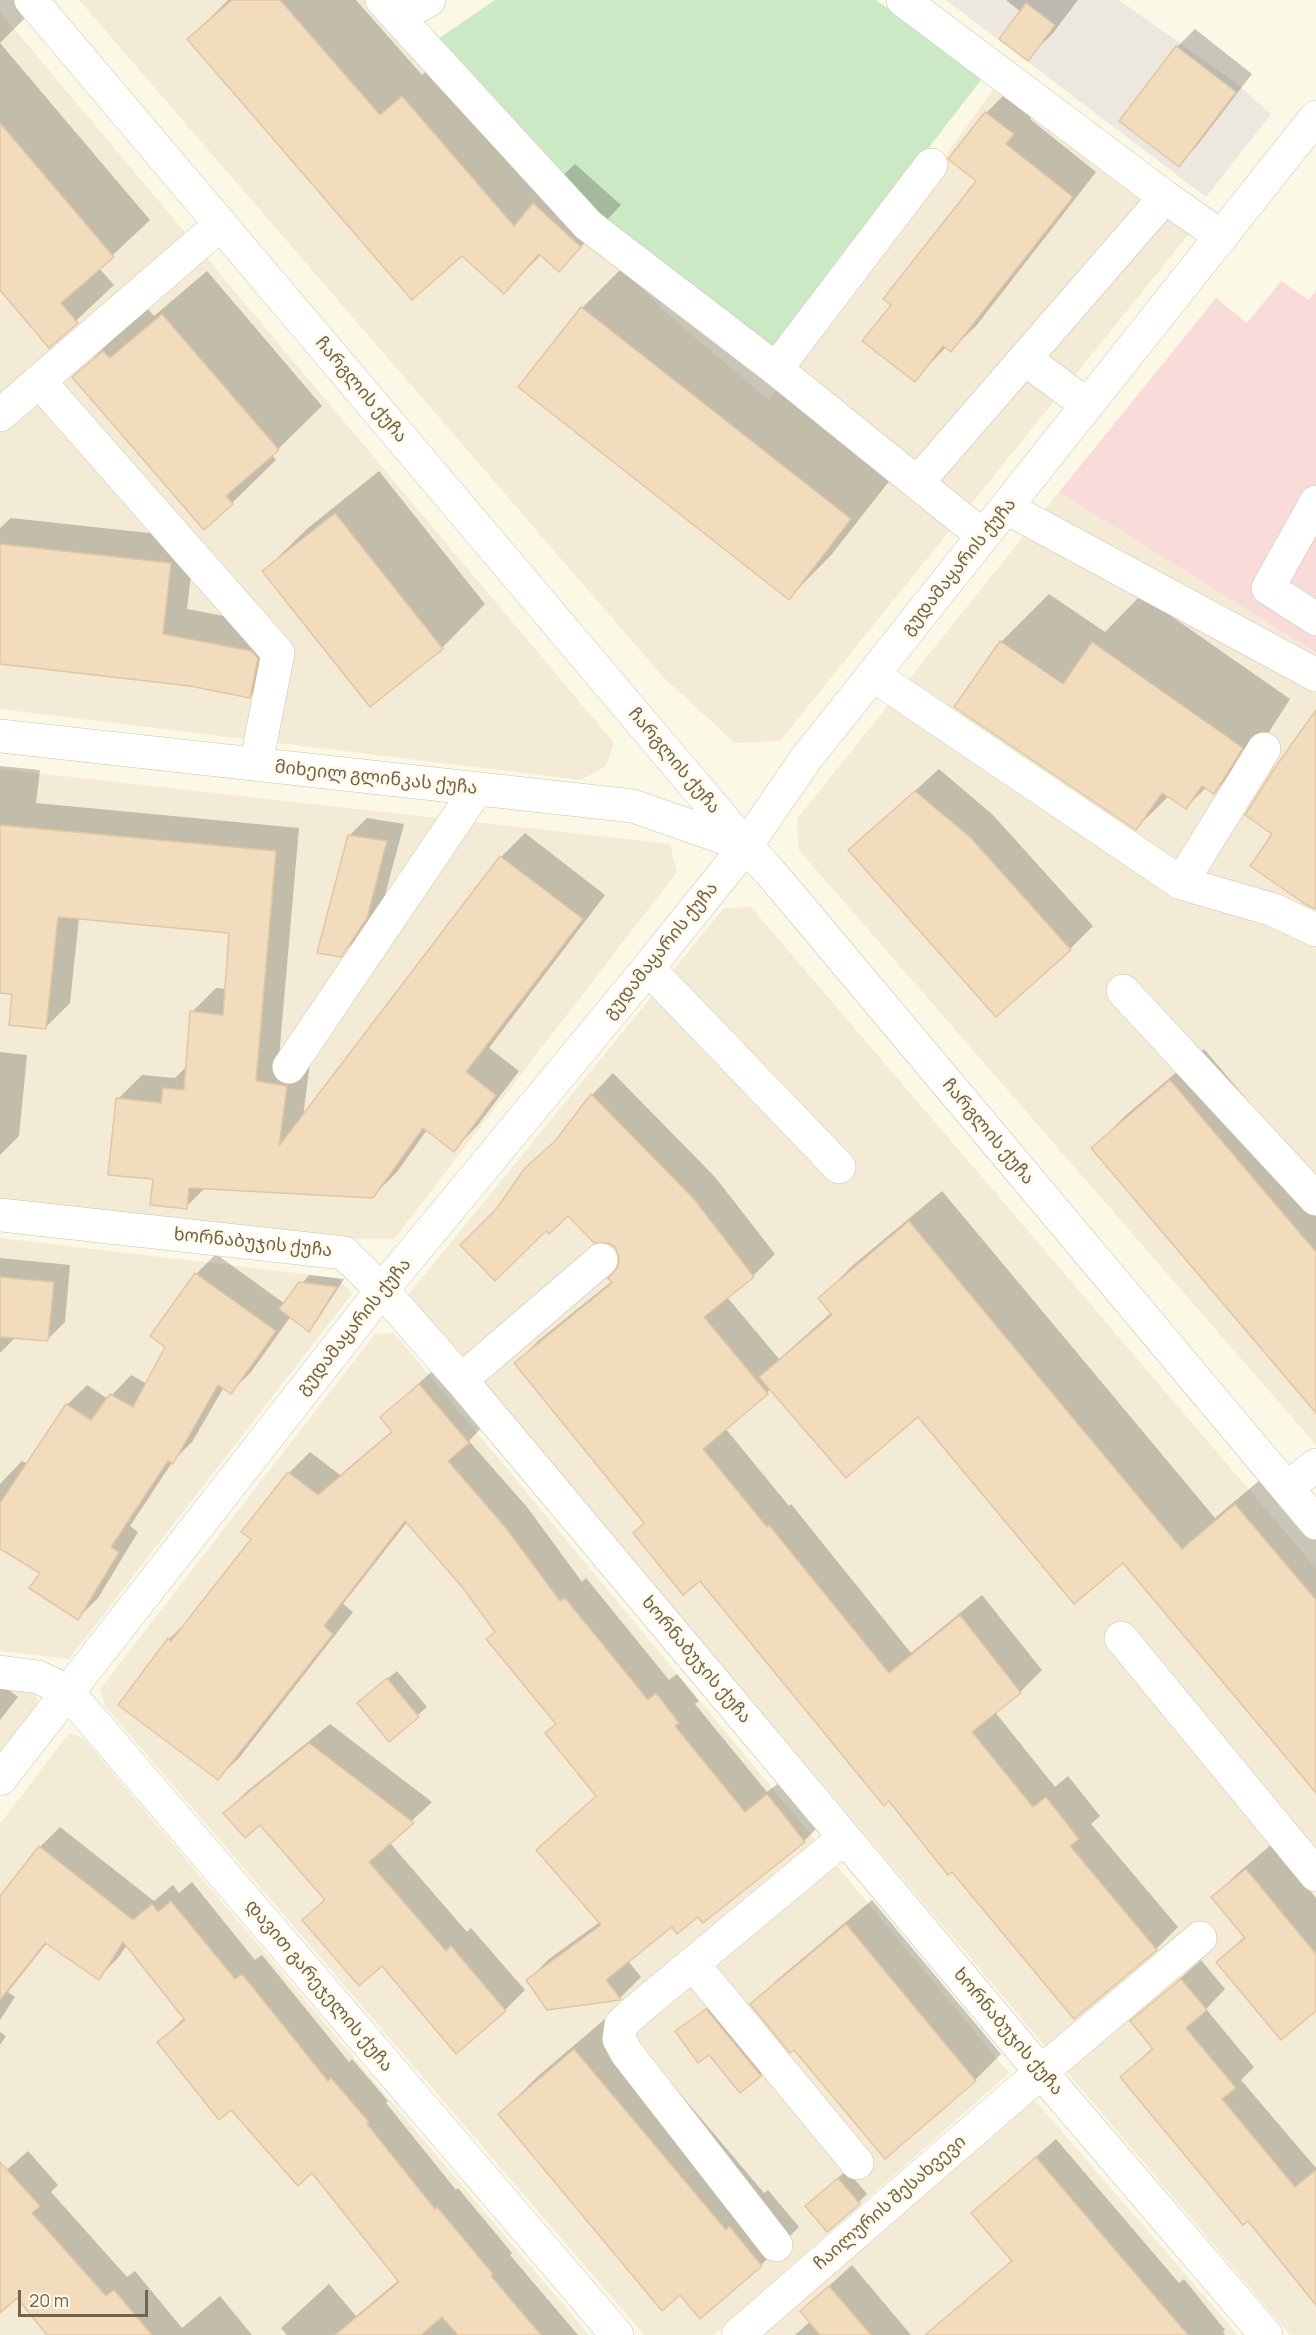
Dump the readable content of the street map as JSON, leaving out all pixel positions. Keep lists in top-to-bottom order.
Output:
{
  "streets": {
    "street": [
      "ჩარგლის ქუჩა",
      "გუდამაყარის ქუჩა",
      "მიხეილ გლინკას ქუჩა",
      "ხორნაბუჯის ქუჩა",
      "დავით გარეჯელის ქუჩა",
      "ჩაილურის შესახვევი"
    ]
  },
  "crossings": [
    ["ჩარგლის ქუჩა", "გუდამაყარის ქუჩა"],
    ["ჩარგლის ქუჩა", "მიხეილ გლინკას ქუჩა"],
    ["გუდამაყარის ქუჩა", "მიხეილ გლინკას ქუჩა"],
    ["გუდამაყარის ქუჩა", "ხორნაბუჯის ქუჩა"],
    ["გუდამაყარის ქუჩა", "დავით გარეჯელის ქუჩა"],
    ["ხორნაბუჯის ქუჩა", "ჩაილურის შესახვევი"]
  ],
  "scale_bar": "20 m"
}
